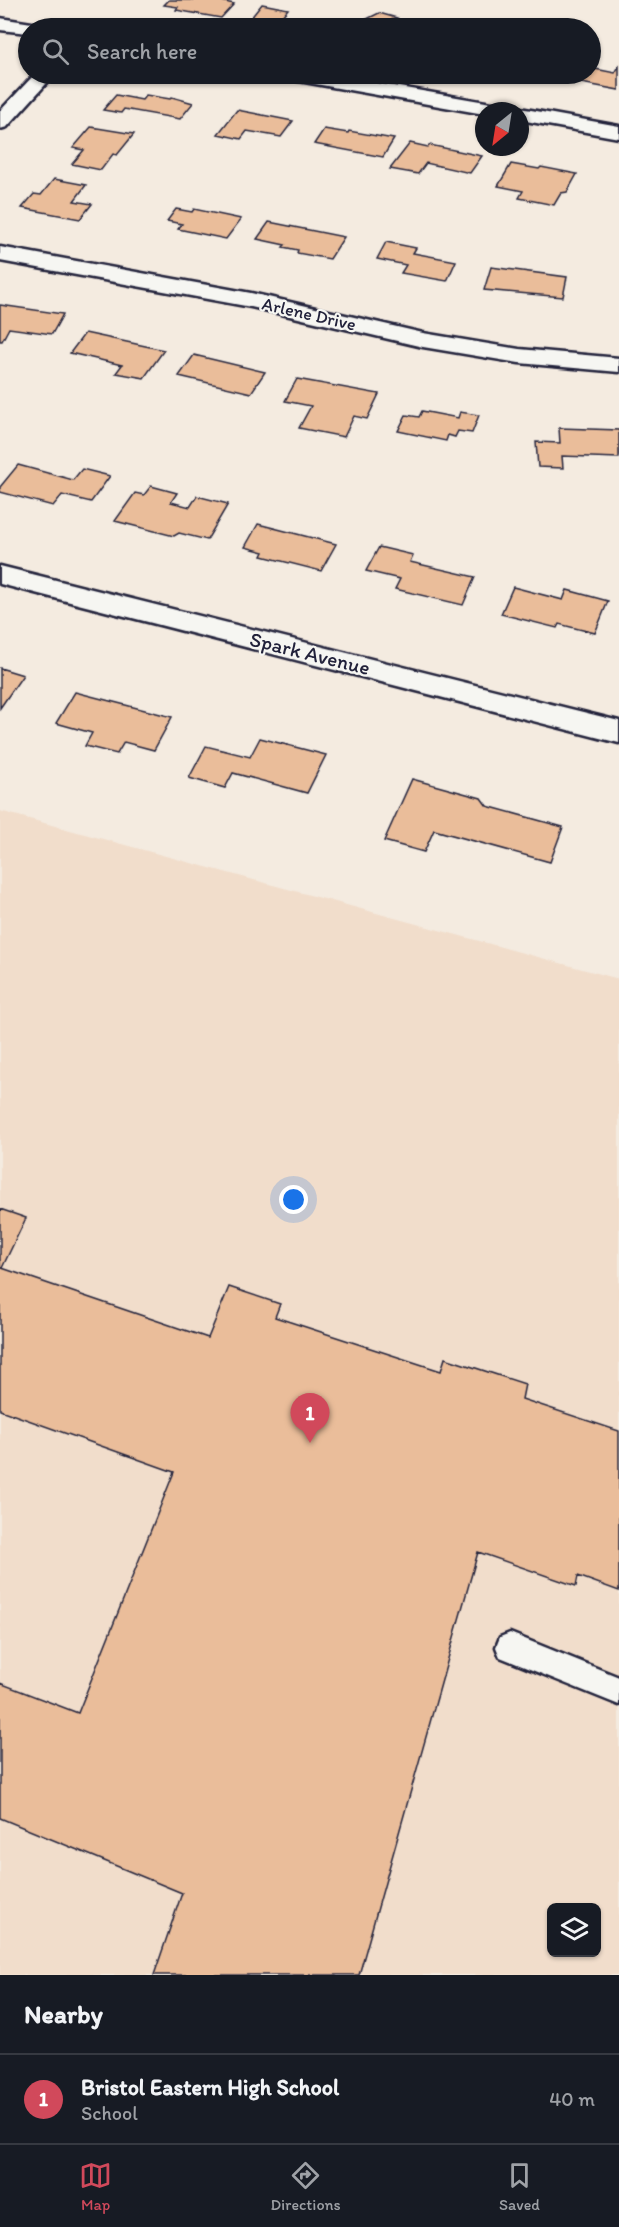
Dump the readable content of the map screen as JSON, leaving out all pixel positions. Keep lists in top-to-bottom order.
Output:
{
  "streets": {
    "street": ["Arlene Drive", "Spark Avenue"]
  },
  "north": "bottom left",
  "page": {
    "search": "Search here",
    "pins": "1",
    "heading": "Nearby",
    "list": [
      {
        "mark": "1",
        "name": "Bristol Eastern High School",
        "note": "School",
        "value": "40 m"
      }
    ],
    "nav": ["Map", "Directions", "Saved"]
  }
}
